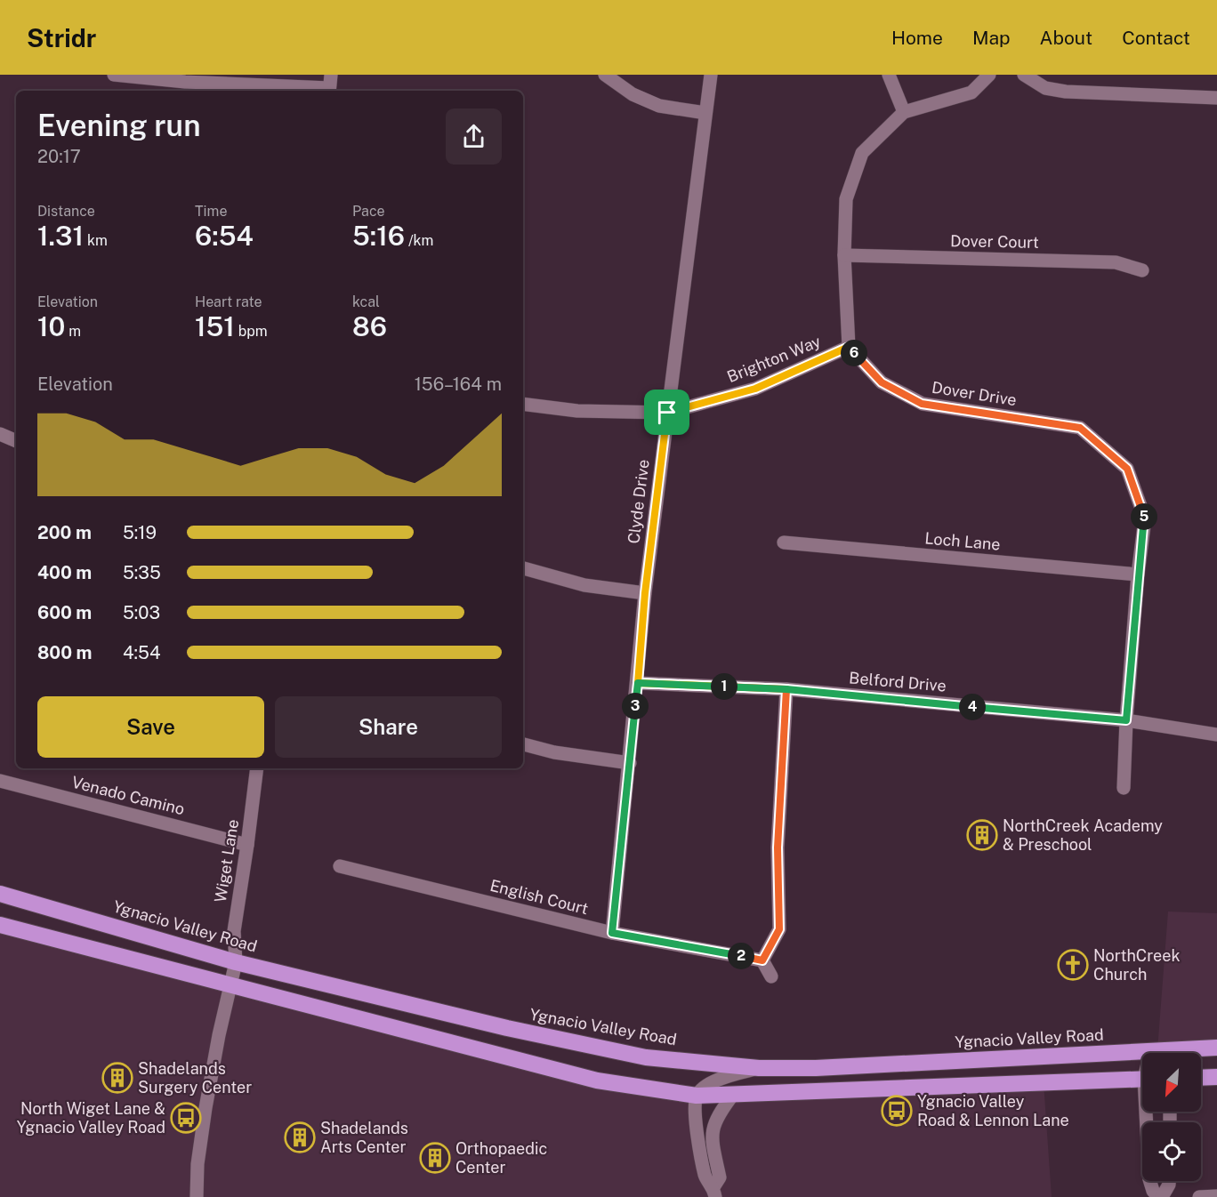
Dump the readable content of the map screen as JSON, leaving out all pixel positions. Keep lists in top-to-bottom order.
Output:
{
  "streets": {
    "highway": ["Ygnacio Valley Road"],
    "street": [
      "Dover Court",
      "Brighton Way",
      "Dover Drive",
      "Clyde Drive",
      "Loch Lane",
      "Belford Drive",
      "Venado Camino",
      "Wiget Lane",
      "English Court"
    ]
  },
  "crossings": [
    ["Brighton Way", "Dover Drive"],
    ["Brighton Way", "Clyde Drive"],
    ["Dover Drive", "Loch Lane"],
    ["Dover Drive", "Belford Drive"],
    ["Clyde Drive", "Belford Drive"],
    ["Clyde Drive", "English Court"],
    ["Venado Camino", "Wiget Lane"],
    ["Wiget Lane", "Ygnacio Valley Road"]
  ],
  "places": {
    "building": [
      "NorthCreek Academy & Preschool",
      "Shadelands Surgery Center",
      "Shadelands Arts Center",
      "Orthopaedic Center"
    ],
    "church": ["NorthCreek Church"],
    "bus stop": ["Ygnacio Valley Road & Lennon Lane", "North Wiget Lane & Ygnacio Valley Road"]
  },
  "north": "bottom left",
  "page": {
    "header": "Stridr",
    "nav": [
      "Home",
      "Map",
      "About",
      "Contact"
    ],
    "heading": ["Evening run", "20:17"],
    "stats": [
      ["Distance", "1.31 km"],
      ["Time", "6:54"],
      ["Pace", "5:16 /km"],
      ["Elevation", "10 m"],
      ["Heart rate", "151 bpm"],
      ["kcal", "86"]
    ],
    "pins": [
      "6",
      "5",
      "1",
      "3",
      "4",
      "2"
    ],
    "chart": ["Elevation", "156–164 m"],
    "list": [
      {
        "name": "200 m",
        "note": "5:19"
      },
      {
        "name": "400 m",
        "note": "5:35"
      },
      {
        "name": "600 m",
        "note": "5:03"
      },
      {
        "name": "800 m",
        "note": "4:54"
      }
    ],
    "buttons": ["Save", "Share"]
  }
}
